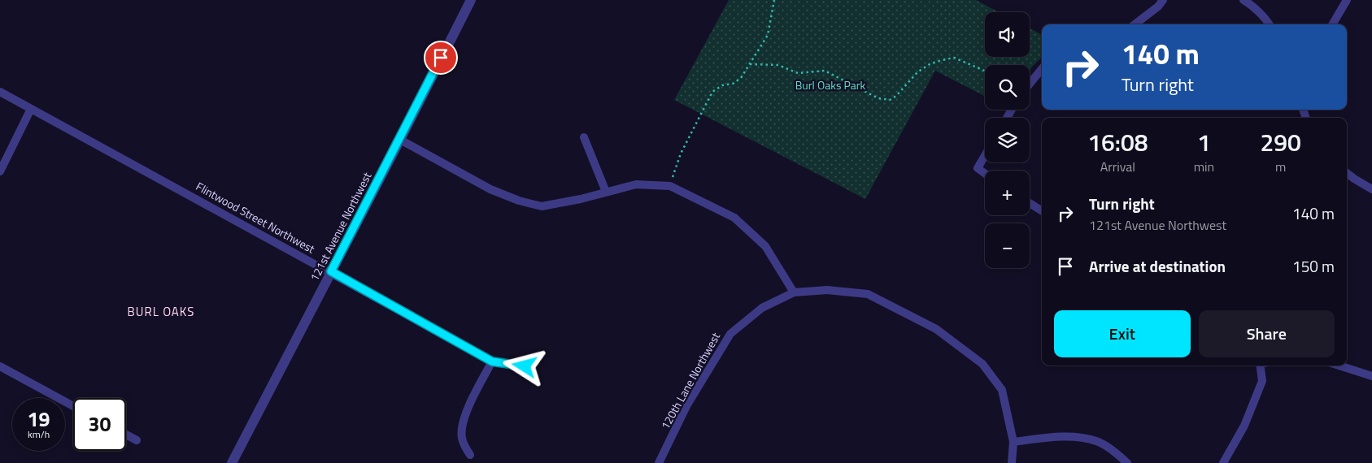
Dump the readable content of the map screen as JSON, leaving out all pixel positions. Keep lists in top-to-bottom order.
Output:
{
  "streets": {
    "street": ["Flintwood Street Northwest", "121st Avenue Northwest", "120th Lane Northwest"]
  },
  "crossings": [
    ["Flintwood Street Northwest", "121st Avenue Northwest"]
  ],
  "districts": ["BURL OAKS"],
  "parks": ["Burl Oaks Park"],
  "page": {
    "map_buttons": ["+", "−"],
    "turn": ["140 m", "Turn right"],
    "eta": [
      "16:08",
      "Arrival",
      "1",
      "min",
      "290",
      "m"
    ],
    "list": [
      {
        "name": "Turn right",
        "note": "121st Avenue Northwest",
        "value": "140 m"
      },
      {
        "name": "Arrive at destination",
        "value": "150 m"
      }
    ],
    "buttons": ["Exit", "Share"],
    "speed": "19 km/h",
    "limit": "30"
  }
}
